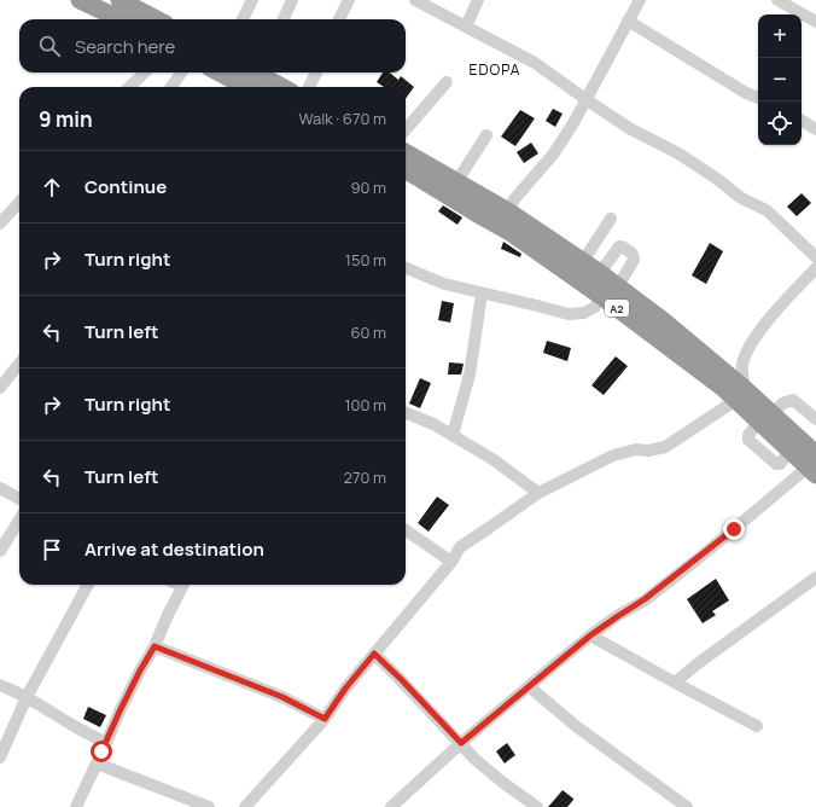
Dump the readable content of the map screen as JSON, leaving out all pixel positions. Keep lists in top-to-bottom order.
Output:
{
  "streets": {
    "highway": ["A2"]
  },
  "districts": ["EDOPA"],
  "page": {
    "map_buttons": ["+", "−"],
    "search": "Search here",
    "heading": ["9 min", "Walk · 670 m"],
    "list": [
      ["Continue", "90 m"],
      ["Turn right", "150 m"],
      ["Turn left", "60 m"],
      ["Turn right", "100 m"],
      ["Turn left", "270 m"],
      "Arrive at destination"
    ]
  }
}
